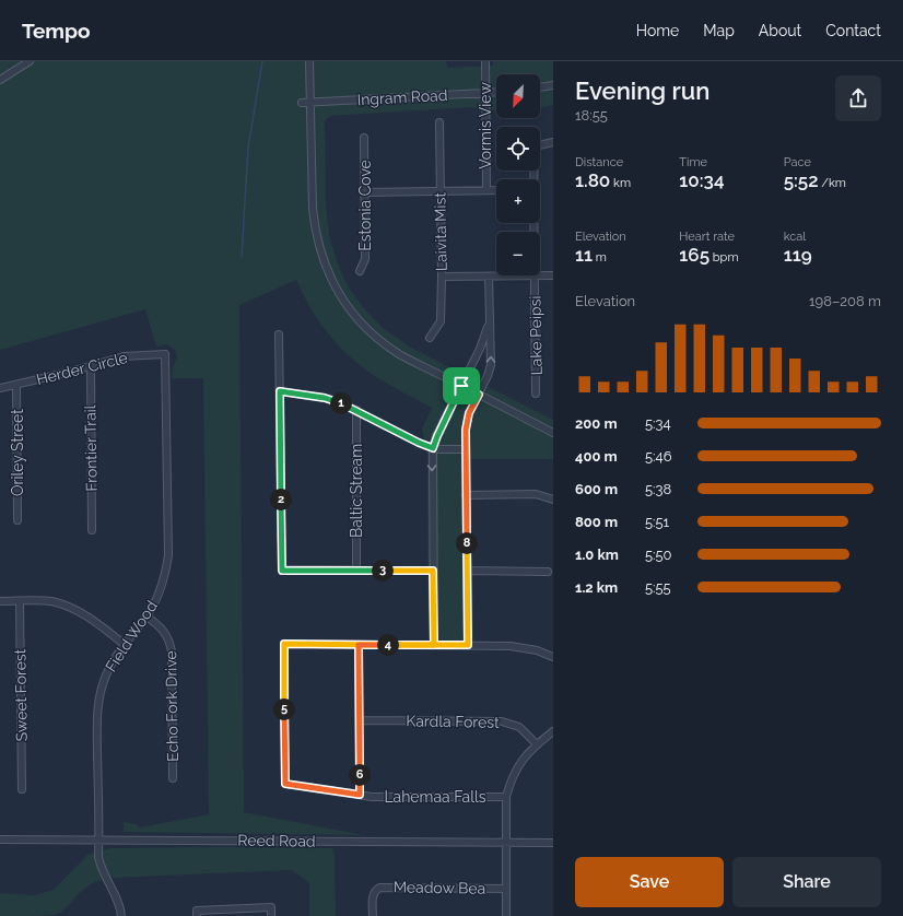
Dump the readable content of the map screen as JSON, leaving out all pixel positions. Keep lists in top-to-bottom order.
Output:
{
  "streets": {
    "street": [
      "Ingram Road",
      "Vormis View",
      "Estonia Cove",
      "Laivita Mist",
      "Lake Peipsi",
      "Herder Circle",
      "Frontier Trail",
      "Oriley Street",
      "Baltic Stream",
      "Field Wood",
      "Sweet Forest",
      "Echo Fork Drive",
      "Kardla Forest",
      "Lahemaa Falls",
      "Reed Road",
      "Meadow Bea"
    ]
  },
  "crossings": [
    ["Ingram Road", "Vormis View"],
    ["Herder Circle", "Frontier Trail"],
    ["Herder Circle", "Oriley Street"],
    ["Herder Circle", "Field Wood"],
    ["Field Wood", "Echo Fork Drive"],
    ["Field Wood", "Reed Road"]
  ],
  "north": "bottom left",
  "page": {
    "header": "Tempo",
    "nav": [
      "Home",
      "Map",
      "About",
      "Contact"
    ],
    "heading": ["Evening run", "18:55"],
    "map_buttons": ["+", "−"],
    "stats": [
      ["Distance", "1.80 km"],
      ["Time", "10:34"],
      ["Pace", "5:52 /km"],
      ["Elevation", "11 m"],
      ["Heart rate", "165 bpm"],
      ["kcal", "119"]
    ],
    "chart": ["Elevation", "198–208 m"],
    "pins": [
      "1",
      "2",
      "8",
      "3",
      "4",
      "5",
      "6"
    ],
    "list": [
      {
        "name": "200 m",
        "note": "5:34"
      },
      {
        "name": "400 m",
        "note": "5:46"
      },
      {
        "name": "600 m",
        "note": "5:38"
      },
      {
        "name": "800 m",
        "note": "5:51"
      },
      {
        "name": "1.0 km",
        "note": "5:50"
      },
      {
        "name": "1.2 km",
        "note": "5:55"
      }
    ],
    "buttons": ["Save", "Share"]
  }
}
